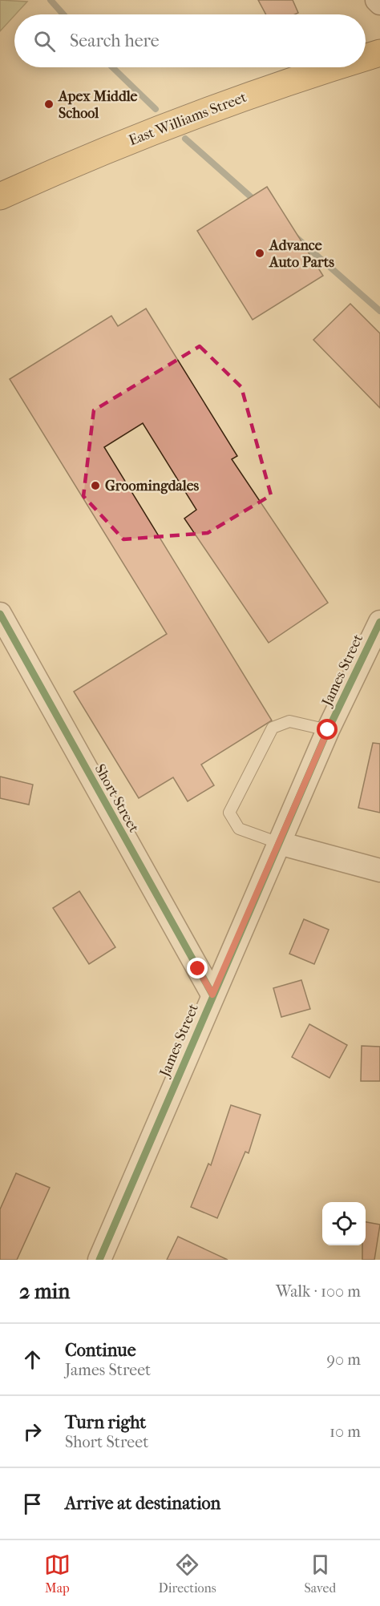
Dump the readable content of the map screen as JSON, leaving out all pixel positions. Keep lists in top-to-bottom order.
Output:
{
  "streets": {
    "main road": ["East Williams Street"],
    "street": ["James Street", "Short Street"]
  },
  "crossings": [
    ["James Street", "Short Street"]
  ],
  "places": ["Apex Middle School", "Advance Auto Parts", "Groomingdales"],
  "page": {
    "search": "Search here",
    "heading": ["2 min", "Walk · 100 m"],
    "list": [
      ["Continue", "James Street", "90 m"],
      ["Turn right", "Short Street", "10 m"],
      "Arrive at destination"
    ],
    "nav": ["Map", "Directions", "Saved"]
  }
}
